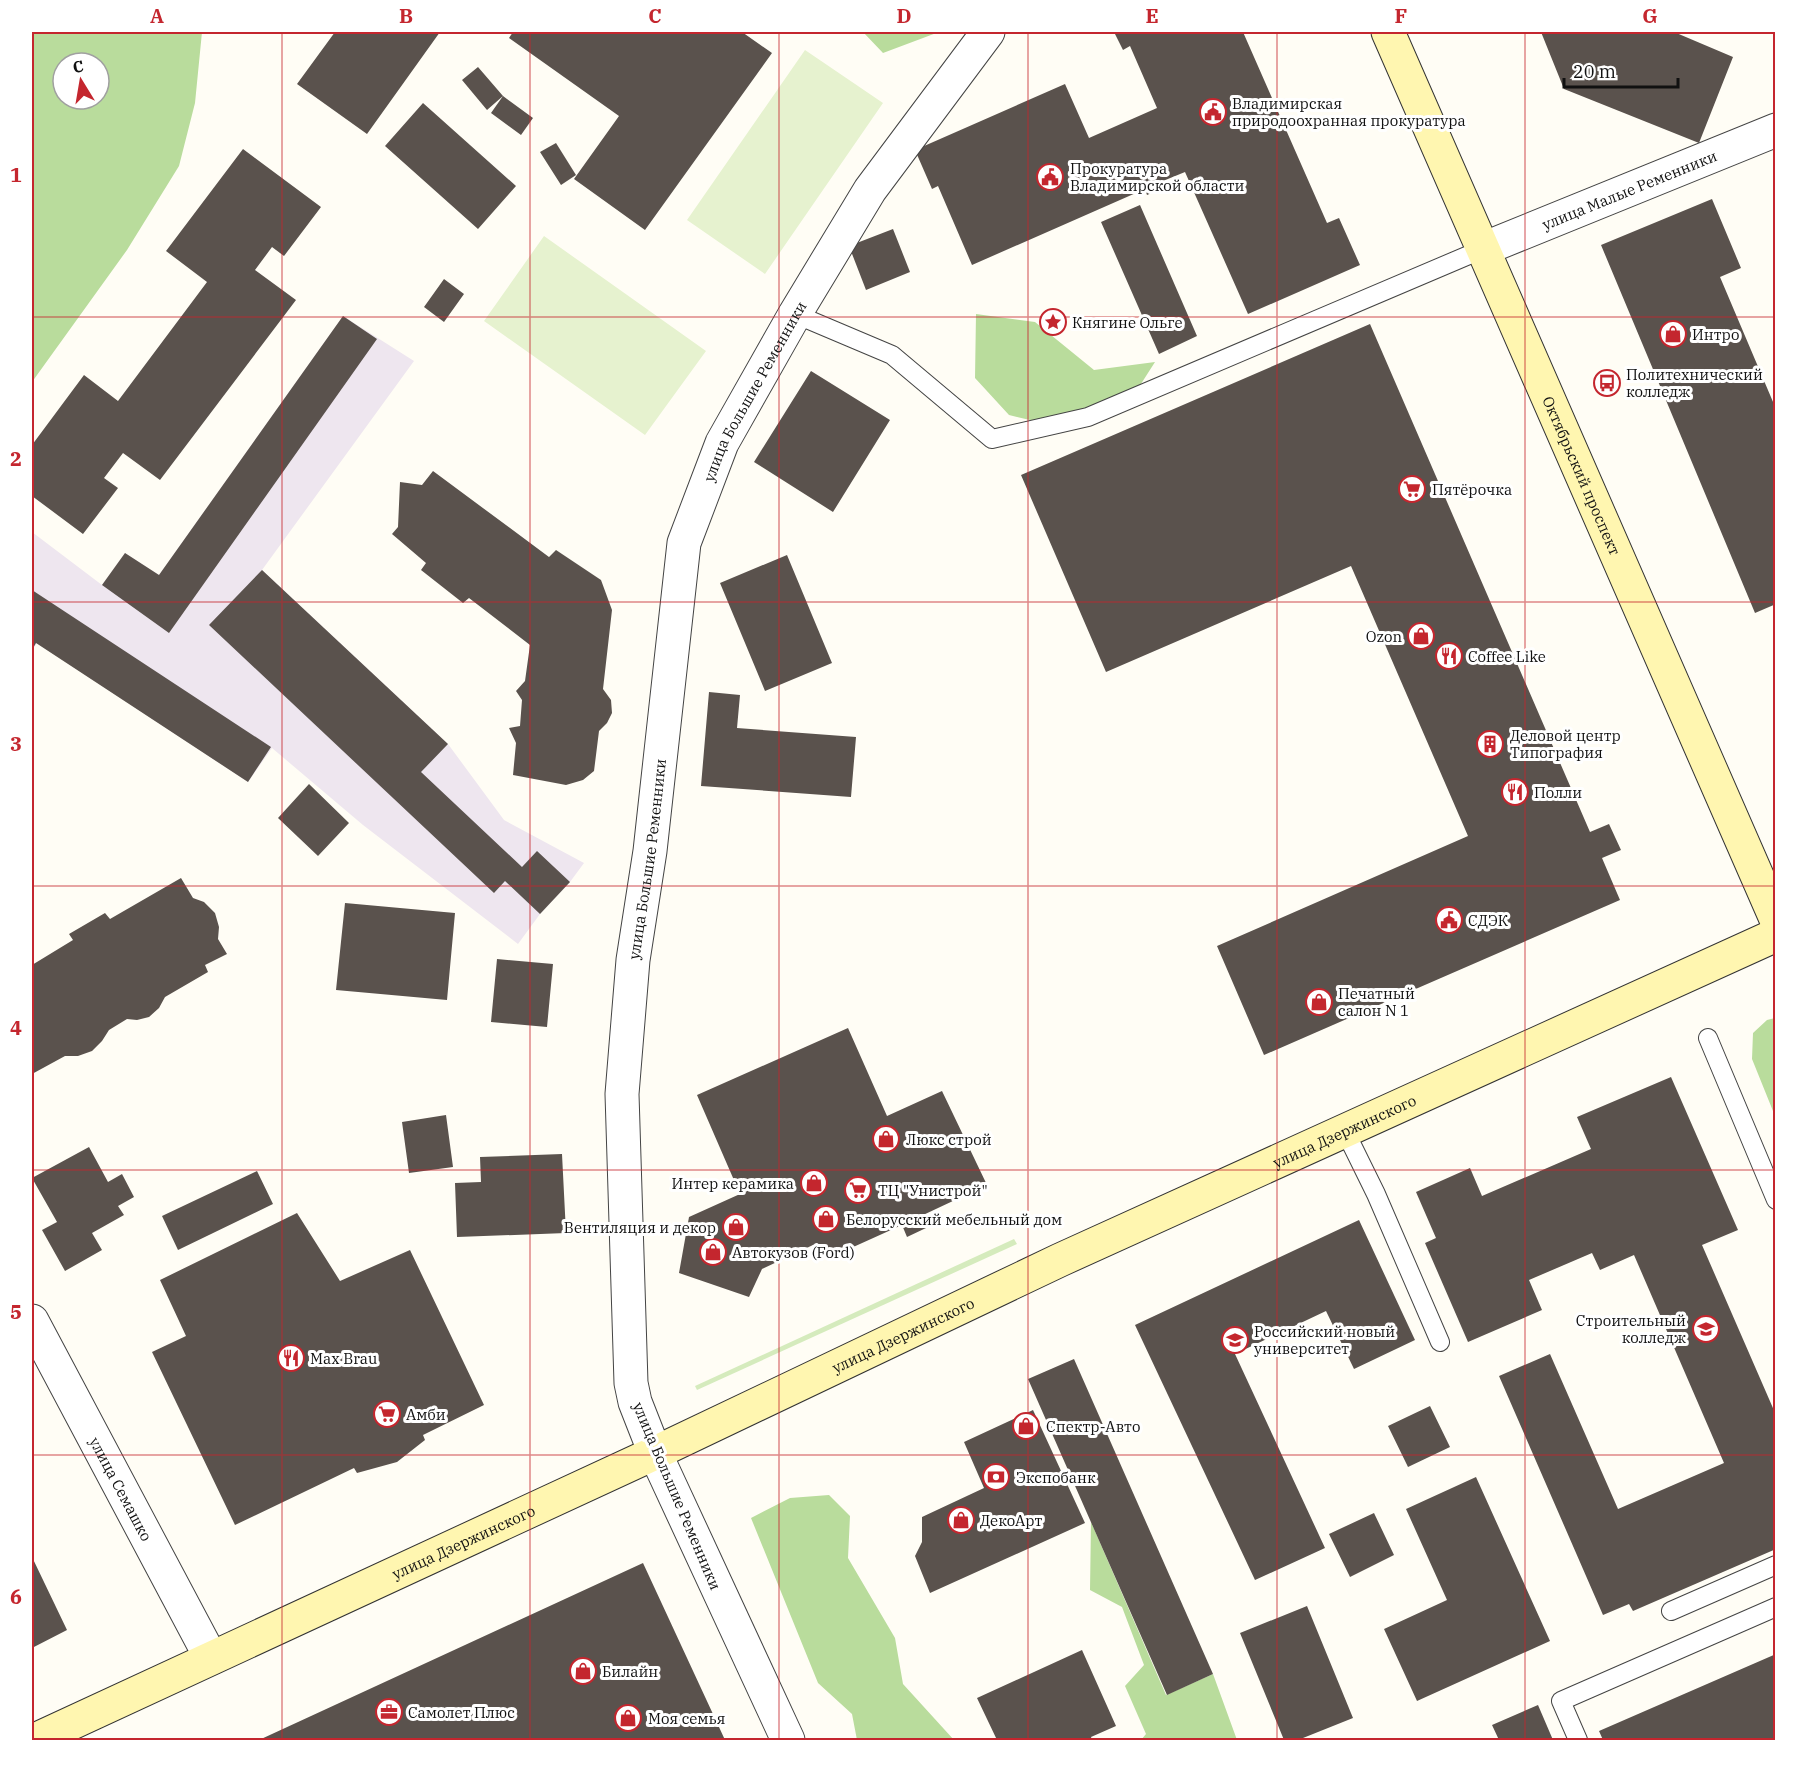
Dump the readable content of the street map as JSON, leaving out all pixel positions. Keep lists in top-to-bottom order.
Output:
{
  "streets": {
    "main road": ["Октябрьский проспект", "улица Дзержинского"],
    "street": ["улица Малые Ременники", "улица Большие Ременники", "улица Семашко"]
  },
  "crossings": [
    ["улица Малые Ременники", "Октябрьский проспект"],
    ["улица Большие Ременники", "улица Дзержинского"],
    ["улица Дзержинского", "улица Семашко"]
  ],
  "places": {
    "public building": ["Владимирская природоохранная прокуратура", "Прокуратура Владимирской области", "СДЭК"],
    "place": ["Княгине Ольге"],
    "shop": [
      "Интро",
      "Ozon",
      "Печатный салон N 1",
      "Люкс строй",
      "Интер керамика",
      "Белорусский мебельный дом",
      "Вентиляция и декор",
      "Автокузов (Ford)",
      "Спектр-Авто",
      "ДекоАрт",
      "Билайн",
      "Моя семья"
    ],
    "bus stop": ["Политехнический колледж"],
    "supermarket": ["Пятёрочка", "ТЦ \"Унистрой\"", "Амби"],
    "restaurant": ["Coffee Like", "Полли", "Max Brau"],
    "building": ["Деловой центр Типография"],
    "school or university": ["Строительный колледж", "Российский новый университет"],
    "bank": ["Экспобанк"],
    "office": ["Самолет Плюс"]
  },
  "scale_bar": "20 m",
  "north": "top",
  "grid": {
    "columns": [
      "A",
      "B",
      "C",
      "D",
      "E",
      "F",
      "G"
    ],
    "rows": [
      "1",
      "2",
      "3",
      "4",
      "5",
      "6"
    ]
  }
}
